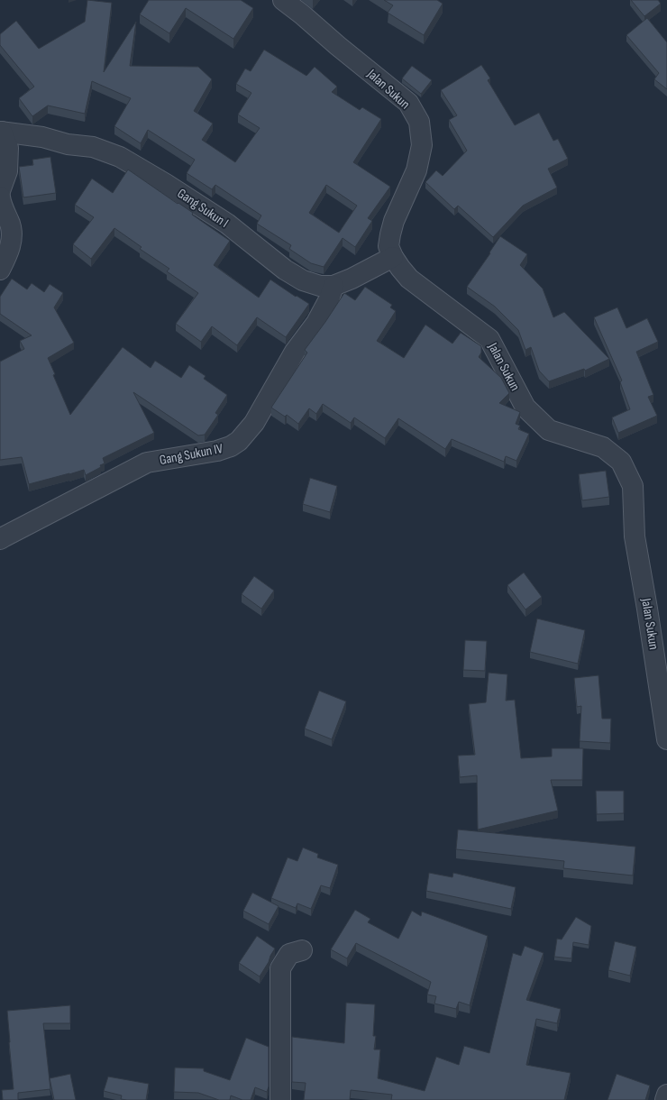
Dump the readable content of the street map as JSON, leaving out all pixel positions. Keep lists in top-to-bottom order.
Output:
{
  "streets": {
    "street": ["Jalan Sukun", "Gang Sukun I", "Gang Sukun IV"]
  },
  "crossings": [
    ["Jalan Sukun", "Gang Sukun I"],
    ["Gang Sukun I", "Gang Sukun IV"]
  ]
}
